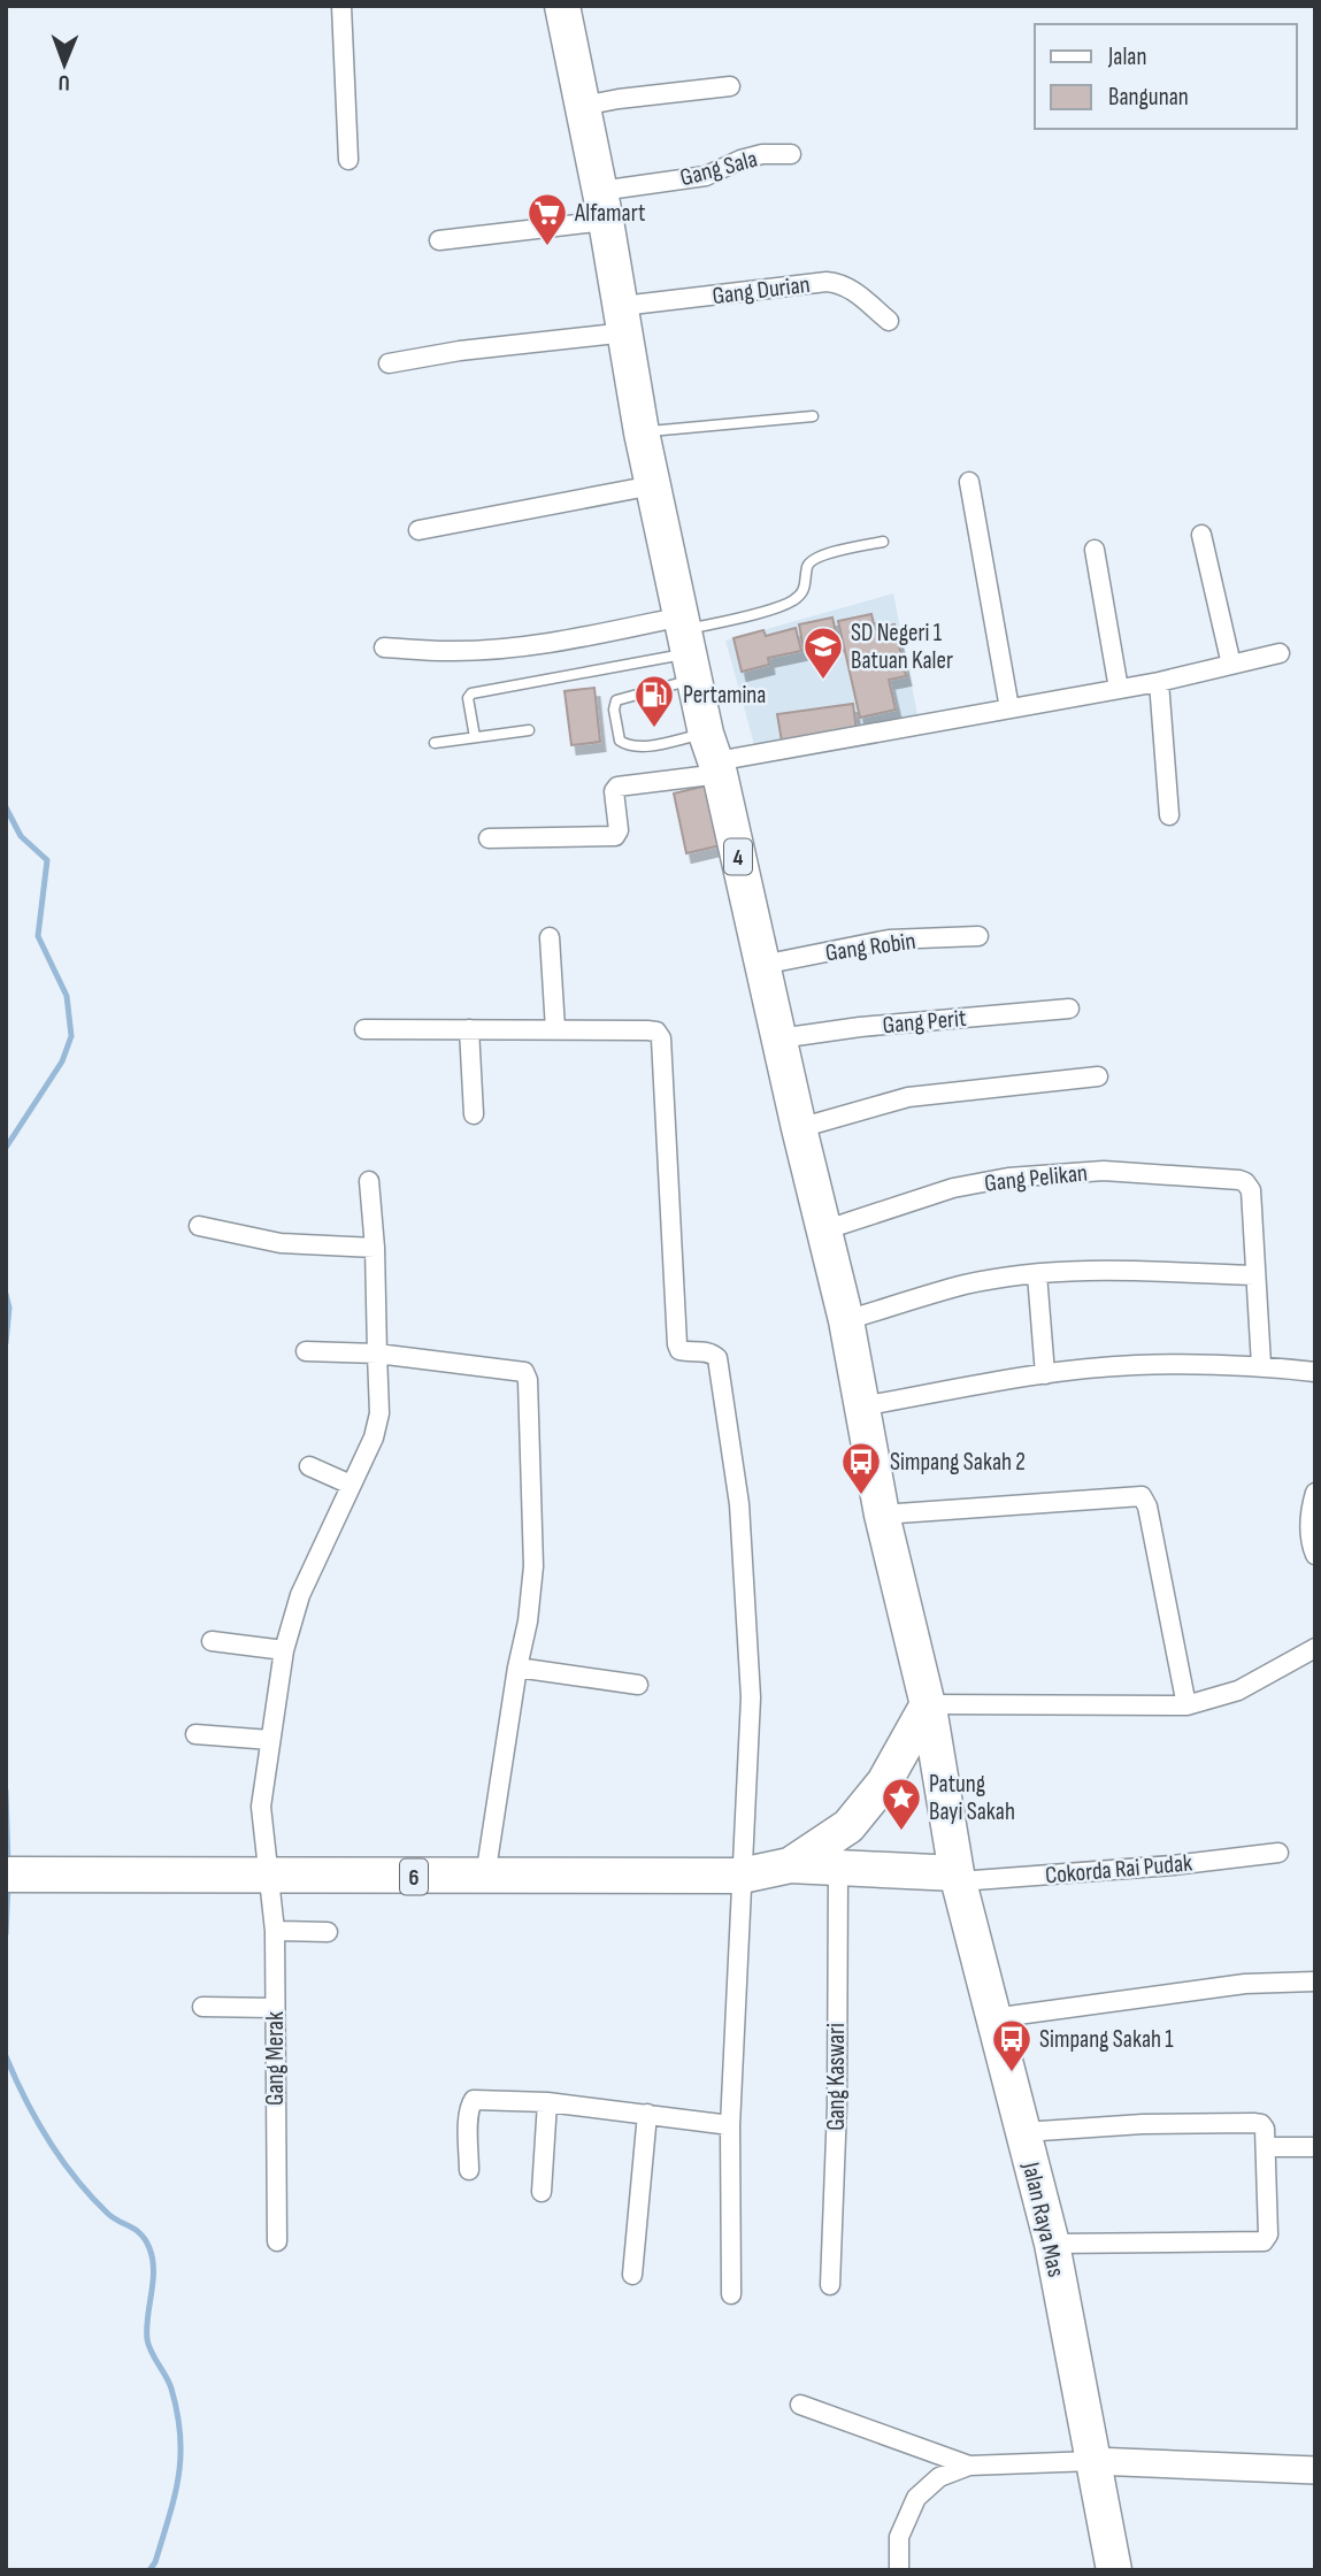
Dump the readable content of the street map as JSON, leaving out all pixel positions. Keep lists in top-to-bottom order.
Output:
{
  "streets": {
    "highway": ["4", "6", "Jalan Raya Mas"],
    "street": [
      "Gang Sala",
      "Gang Durian",
      "Gang Robin",
      "Gang Perit",
      "Gang Pelikan",
      "Cokorda Rai Pudak",
      "Gang Merak",
      "Gang Kaswari"
    ]
  },
  "crossings": [
    ["Gang Sala", "4"],
    ["Gang Durian", "4"],
    ["4", "Gang Robin"],
    ["4", "Gang Perit"],
    ["4", "Gang Pelikan"],
    ["4", "Cokorda Rai Pudak"],
    ["4", "6"],
    ["4", "Jalan Raya Mas"],
    ["Cokorda Rai Pudak", "6"],
    ["Cokorda Rai Pudak", "Jalan Raya Mas"],
    ["6", "Gang Merak"],
    ["6", "Gang Kaswari"],
    ["6", "Jalan Raya Mas"]
  ],
  "places": {
    "supermarket": ["Alfamart"],
    "school or university": ["SD Negeri 1 Batuan Kaler"],
    "fuel station": ["Pertamina"],
    "bus stop": ["Simpang Sakah 2", "Simpang Sakah 1"],
    "place": ["Patung Bayi Sakah"]
  },
  "legend": ["Jalan", "Bangunan"],
  "north": "bottom"
}
